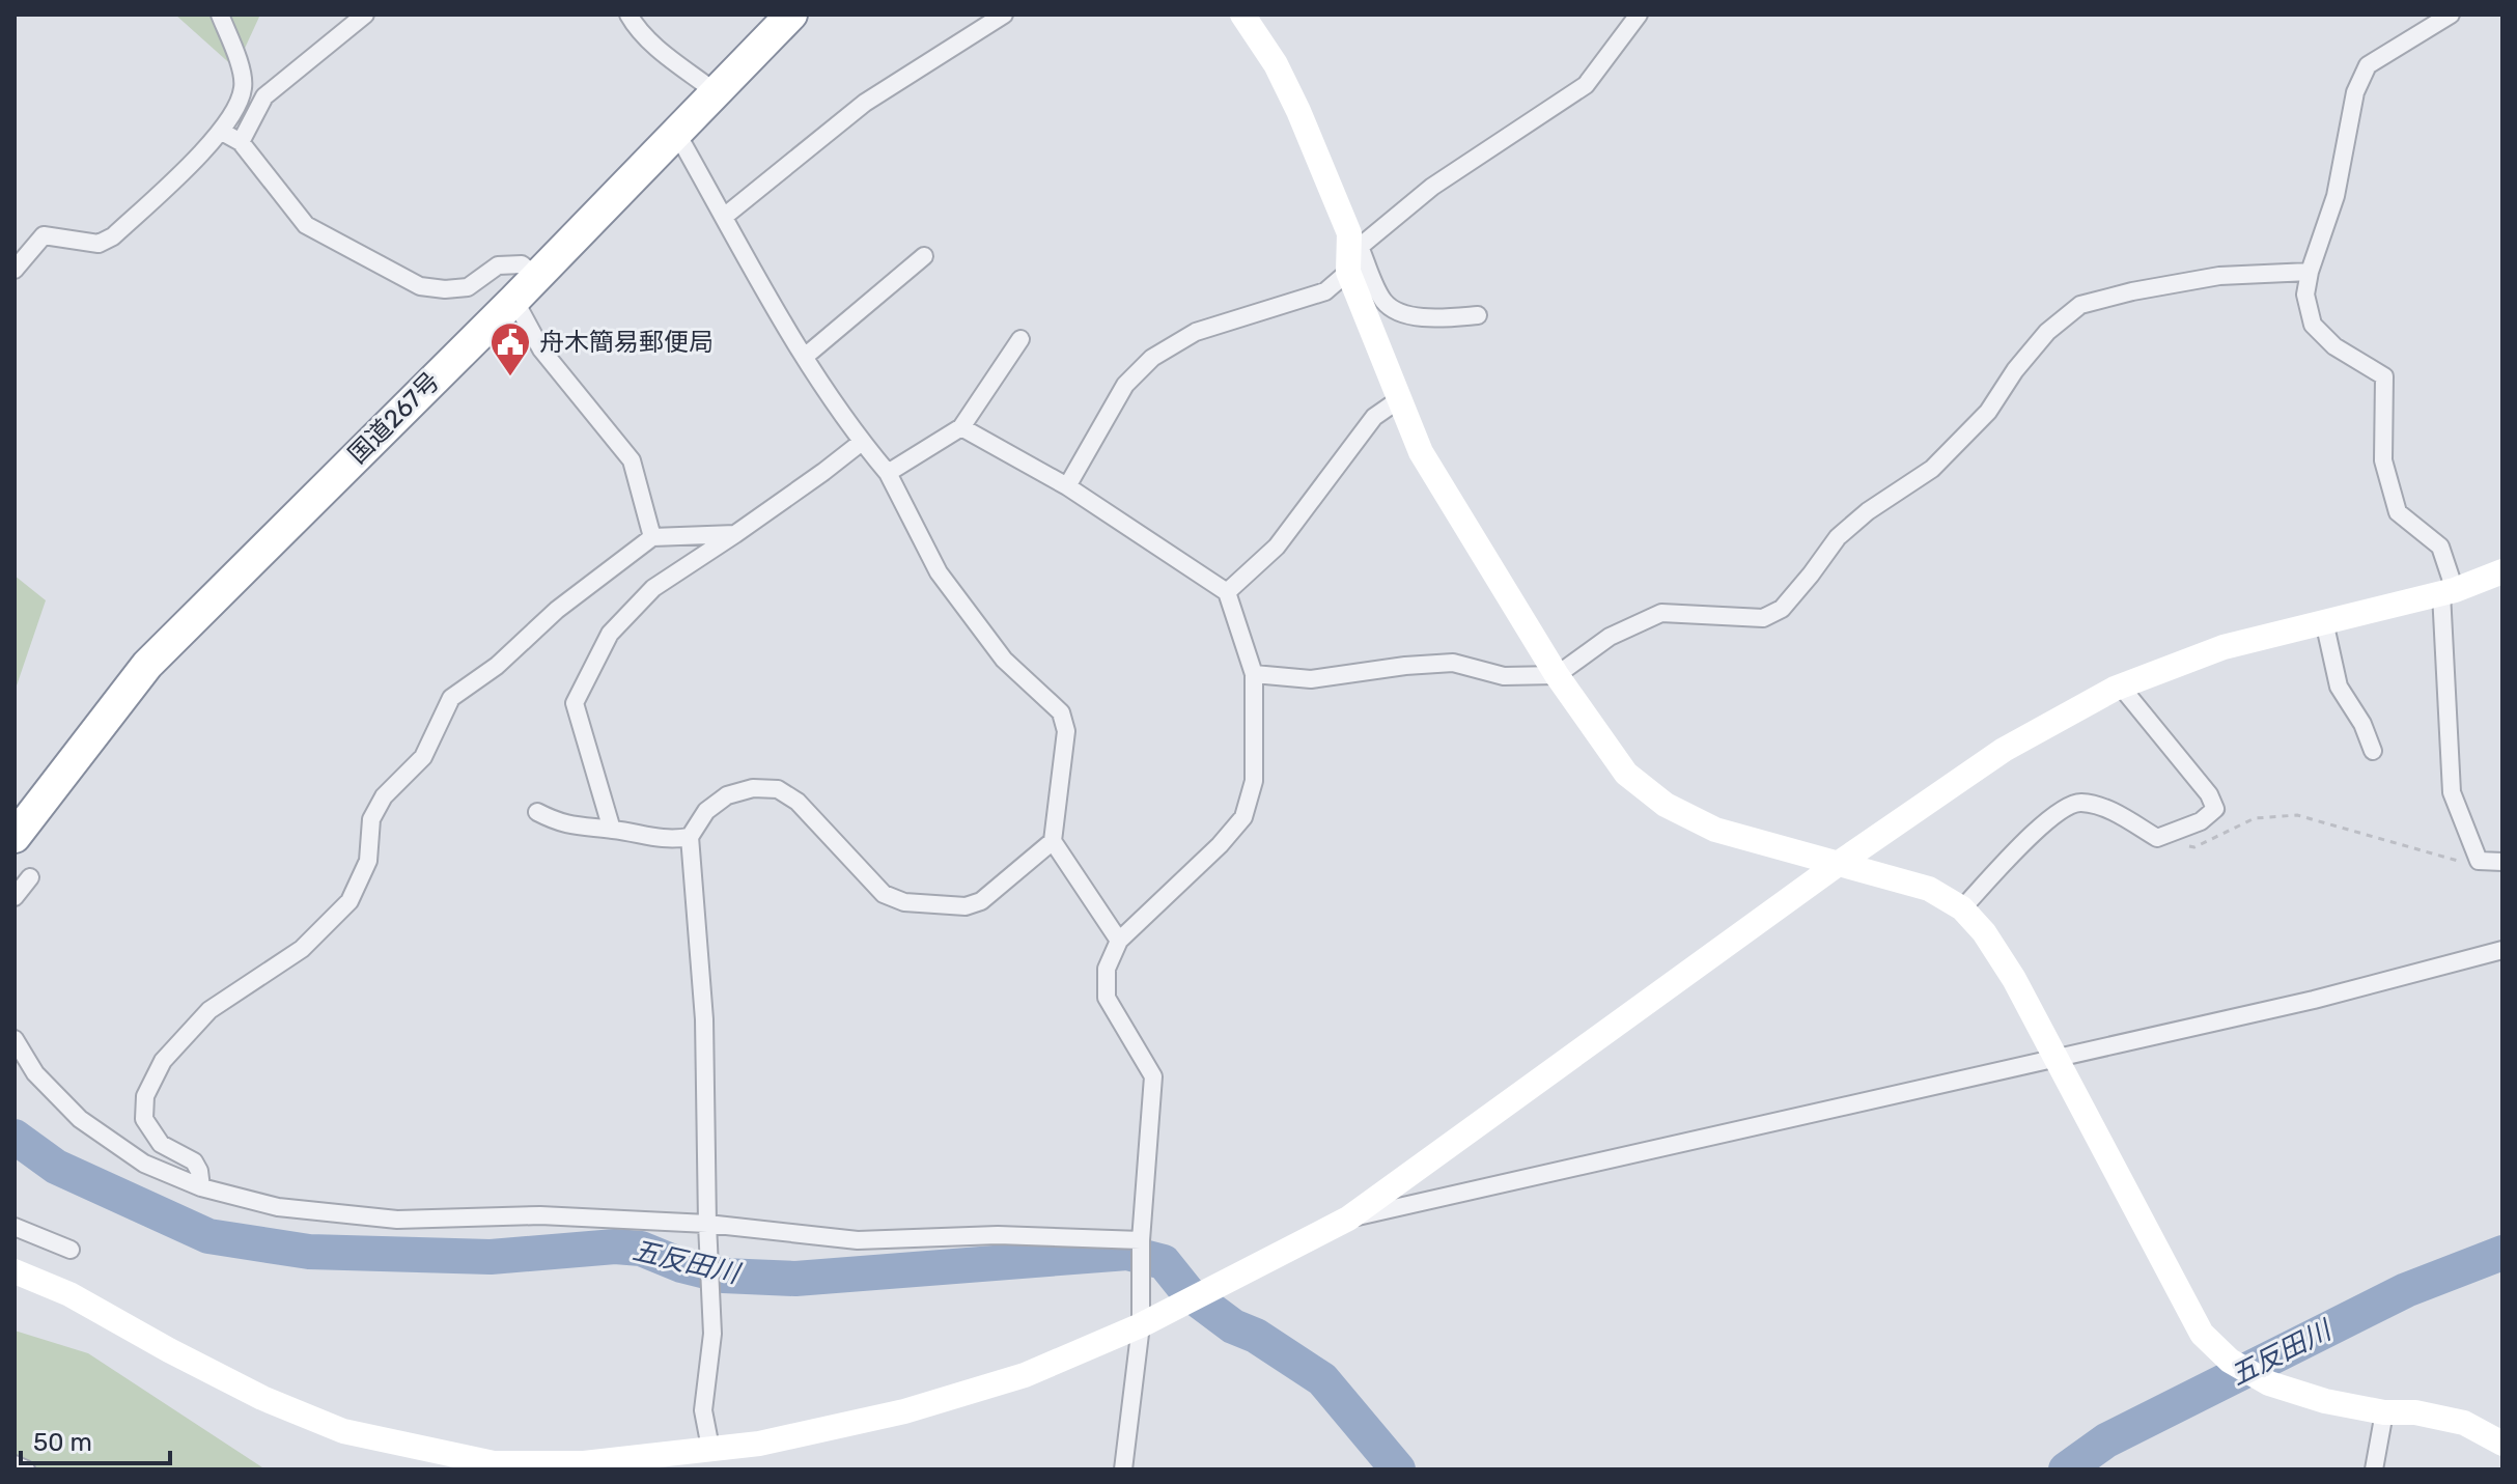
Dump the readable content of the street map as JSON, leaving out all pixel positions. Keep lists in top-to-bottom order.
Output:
{
  "streets": {
    "highway": ["国道267号"]
  },
  "water": ["五反田川"],
  "places": {
    "public building": ["舟木簡易郵便局"]
  },
  "scale_bar": "50 m"
}
